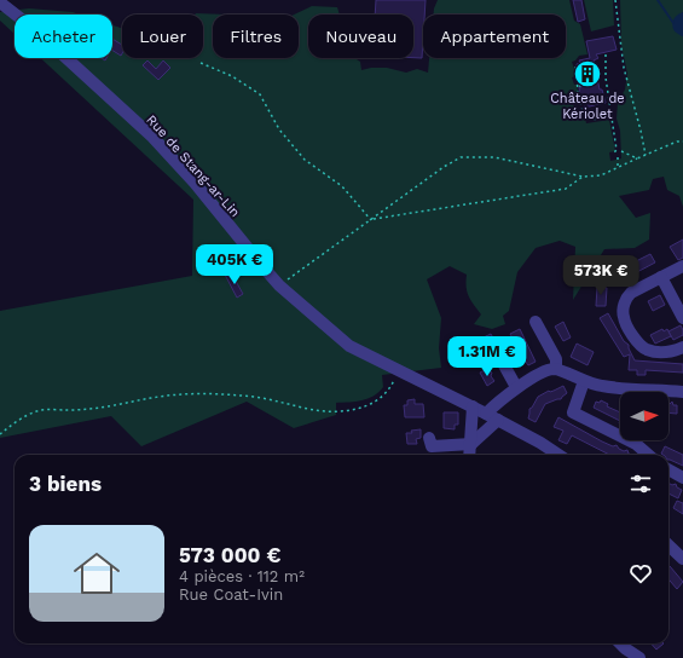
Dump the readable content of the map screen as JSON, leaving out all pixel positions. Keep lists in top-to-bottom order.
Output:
{
  "streets": {
    "street": ["Rue de Stang-ar-Lin"]
  },
  "places": {
    "building": ["Château de Kériolet"]
  },
  "north": "right",
  "page": {
    "chip": [
      "Acheter",
      "Louer",
      "Filtres",
      "Nouveau",
      "Appartement"
    ],
    "price": ["405K €", "573K €", "1.31M €"],
    "heading": "3 biens",
    "list": [
      {
        "name": "573 000 €",
        "note": "4 pièces · 112 m² · Rue Coat-Ivin"
      }
    ]
  }
}
